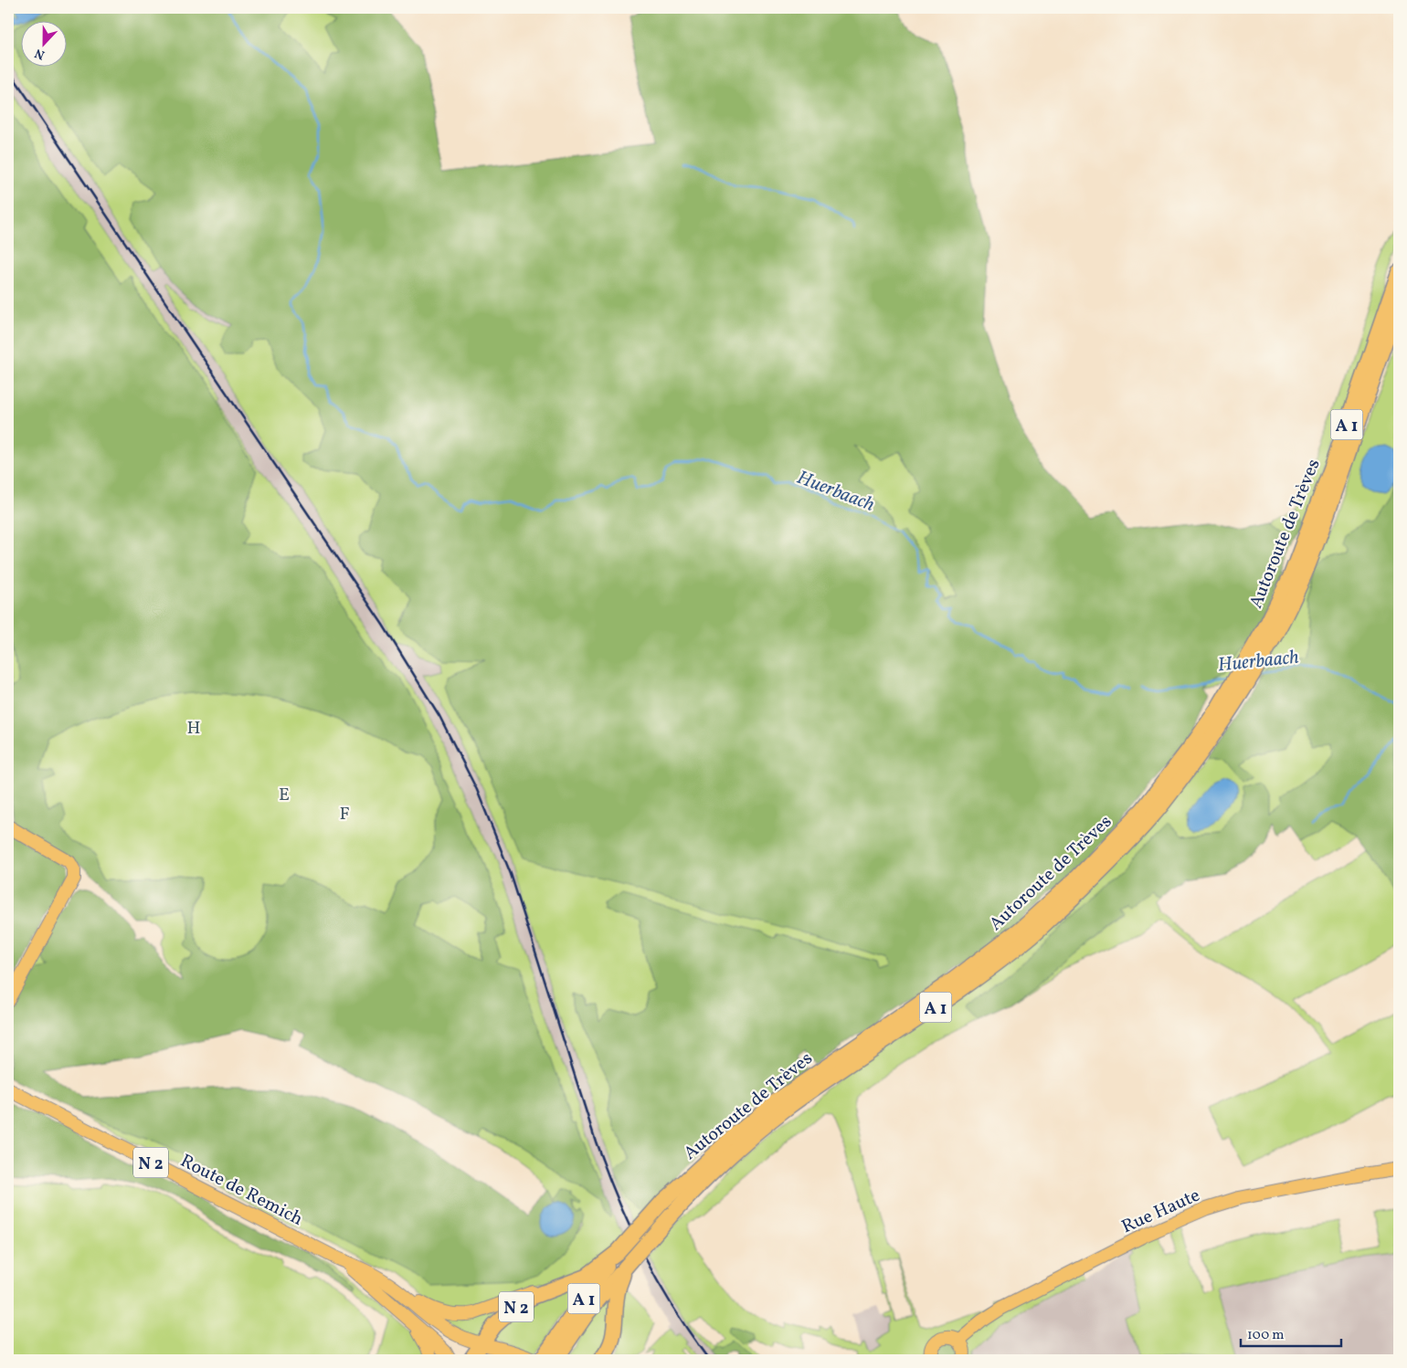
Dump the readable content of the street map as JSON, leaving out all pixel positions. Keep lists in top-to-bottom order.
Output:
{
  "streets": {
    "highway": ["A 1", "Autoroute de Trèves", "N 2"],
    "main road": ["Route de Remich", "Rue Haute"]
  },
  "crossings": [
    ["A 1", "Autoroute de Trèves"],
    ["Autoroute de Trèves", "N 2"],
    ["N 2", "Route de Remich"]
  ],
  "water": ["Huerbaach"],
  "parks": ["H", "E", "F"],
  "scale_bar": "100 m",
  "north": "bottom"
}
